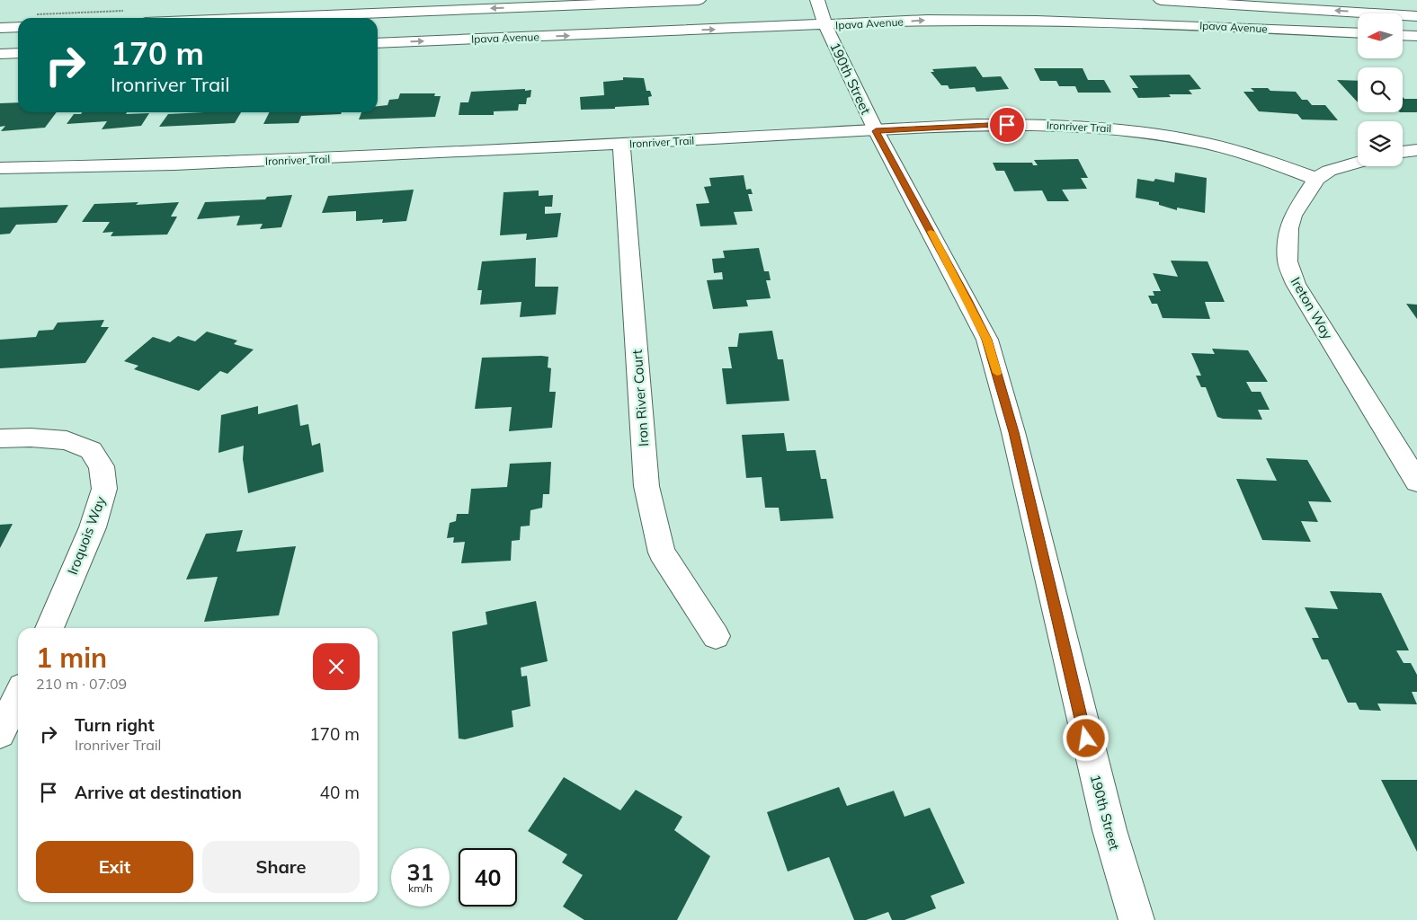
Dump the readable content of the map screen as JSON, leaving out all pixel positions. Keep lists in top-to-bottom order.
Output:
{
  "streets": {
    "street": [
      "Ipava Avenue",
      "190th Street",
      "Ironriver Trail",
      "Ireton Way",
      "Iron River Court",
      "Iroquois Way"
    ]
  },
  "crossings": [
    ["Ipava Avenue", "190th Street"],
    ["190th Street", "Ironriver Trail"],
    ["Ironriver Trail", "Ireton Way"],
    ["Ironriver Trail", "Iron River Court"]
  ],
  "north": "left",
  "page": {
    "turn": ["170 m", "Ironriver Trail"],
    "heading": ["1 min", "210 m · 07:09"],
    "list": [
      {
        "name": "Turn right",
        "note": "Ironriver Trail",
        "value": "170 m"
      },
      {
        "name": "Arrive at destination",
        "value": "40 m"
      }
    ],
    "buttons": ["Exit", "Share"],
    "speed": "31 km/h",
    "limit": "40"
  }
}
